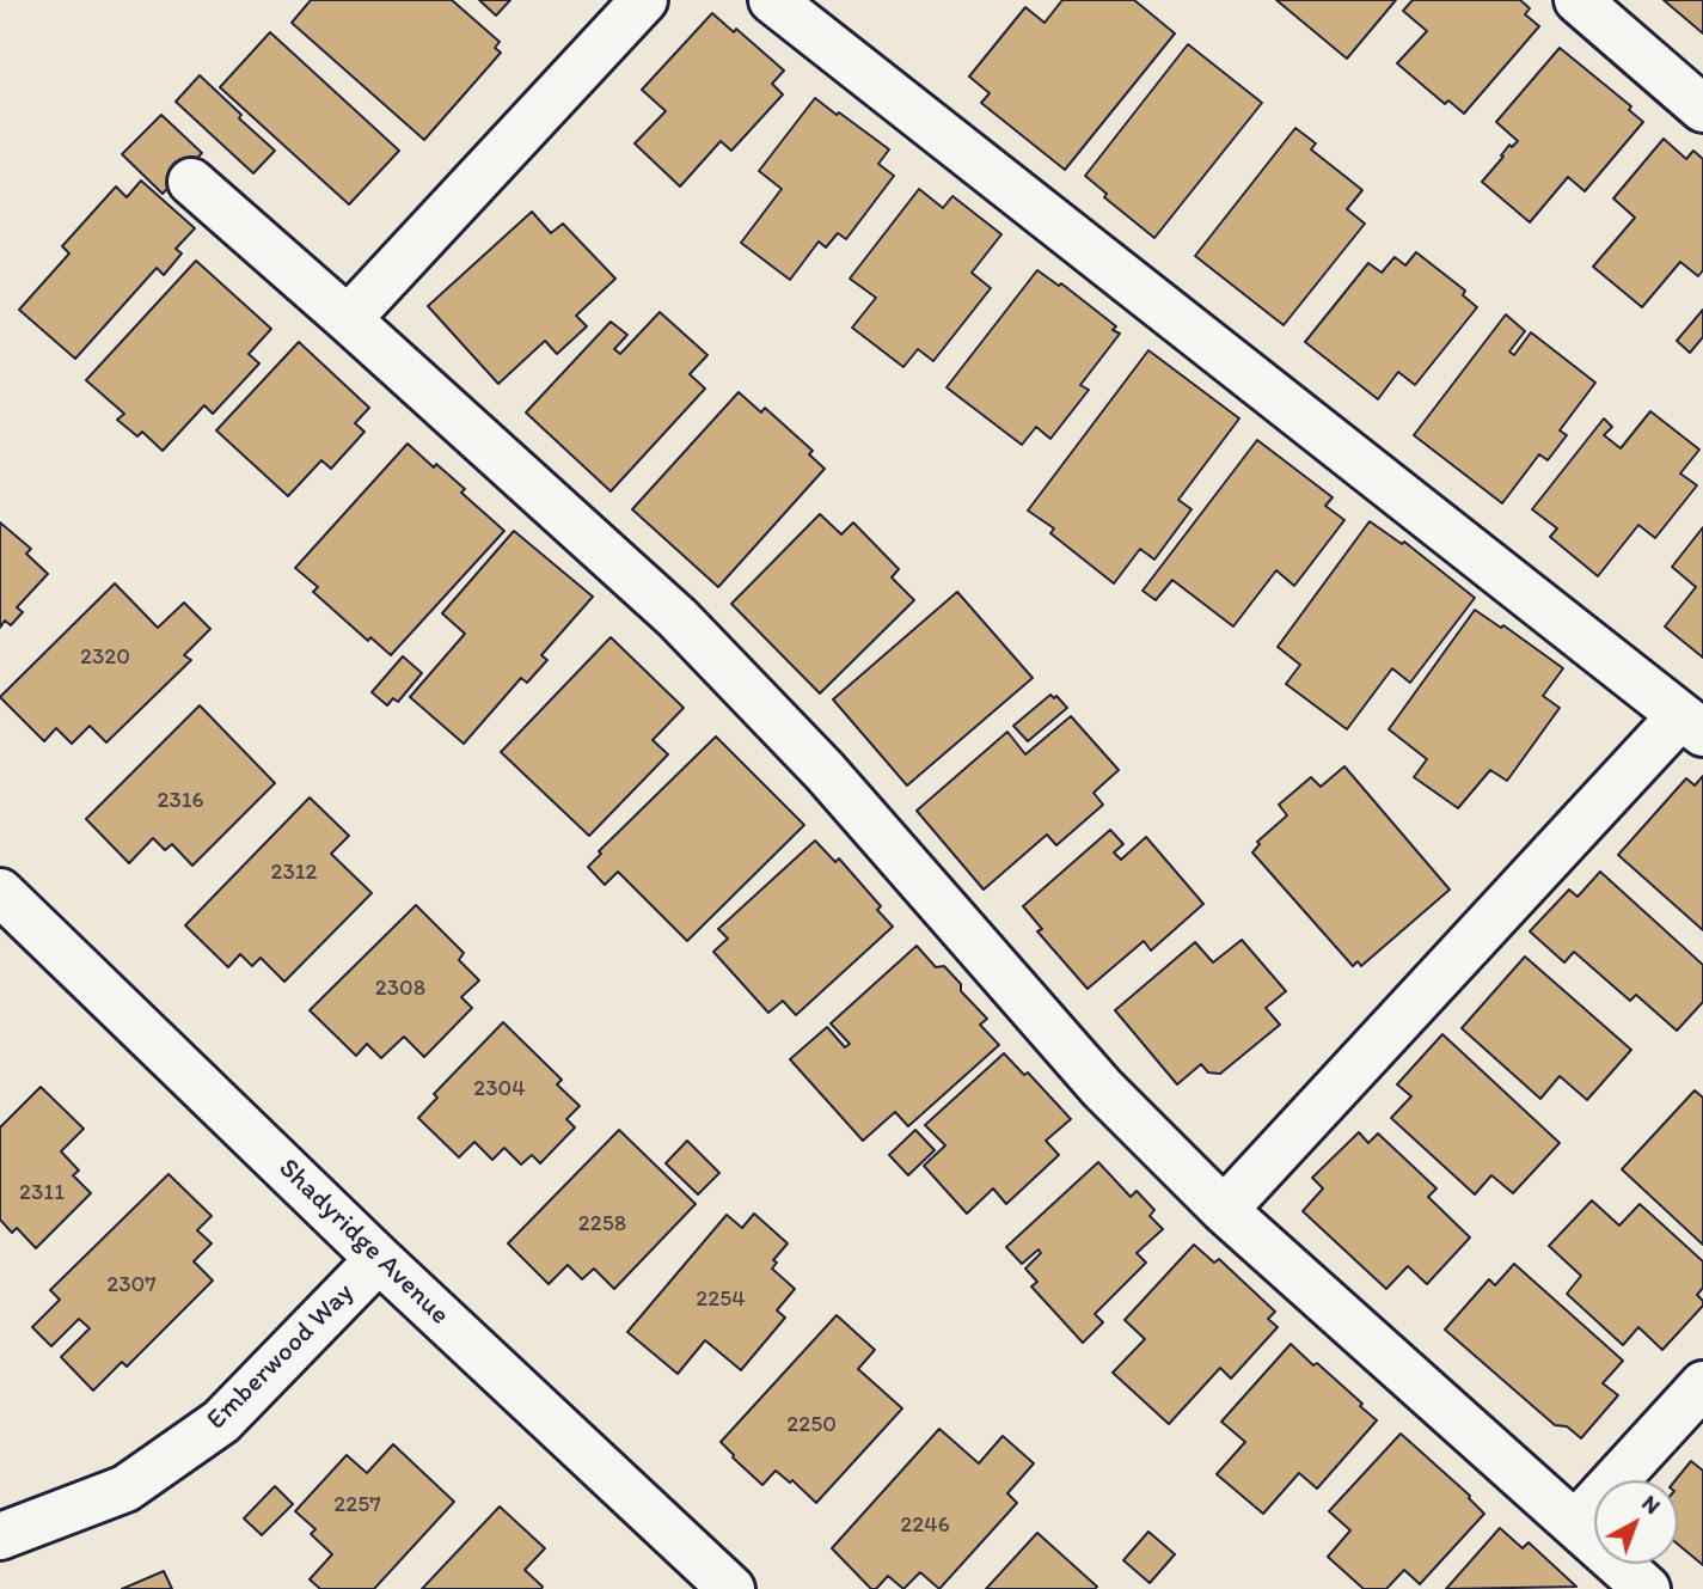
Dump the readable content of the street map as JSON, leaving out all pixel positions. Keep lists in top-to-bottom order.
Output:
{
  "streets": {
    "street": ["Shadyridge Avenue", "Emberwood Way"]
  },
  "crossings": [
    ["Shadyridge Avenue", "Emberwood Way"]
  ],
  "house_numbers": [
    "2320",
    "2316",
    "2312",
    "2308",
    "2304",
    "2311",
    "2258",
    "2307",
    "2254",
    "2250",
    "2257",
    "2246"
  ],
  "north": "top right"
}
